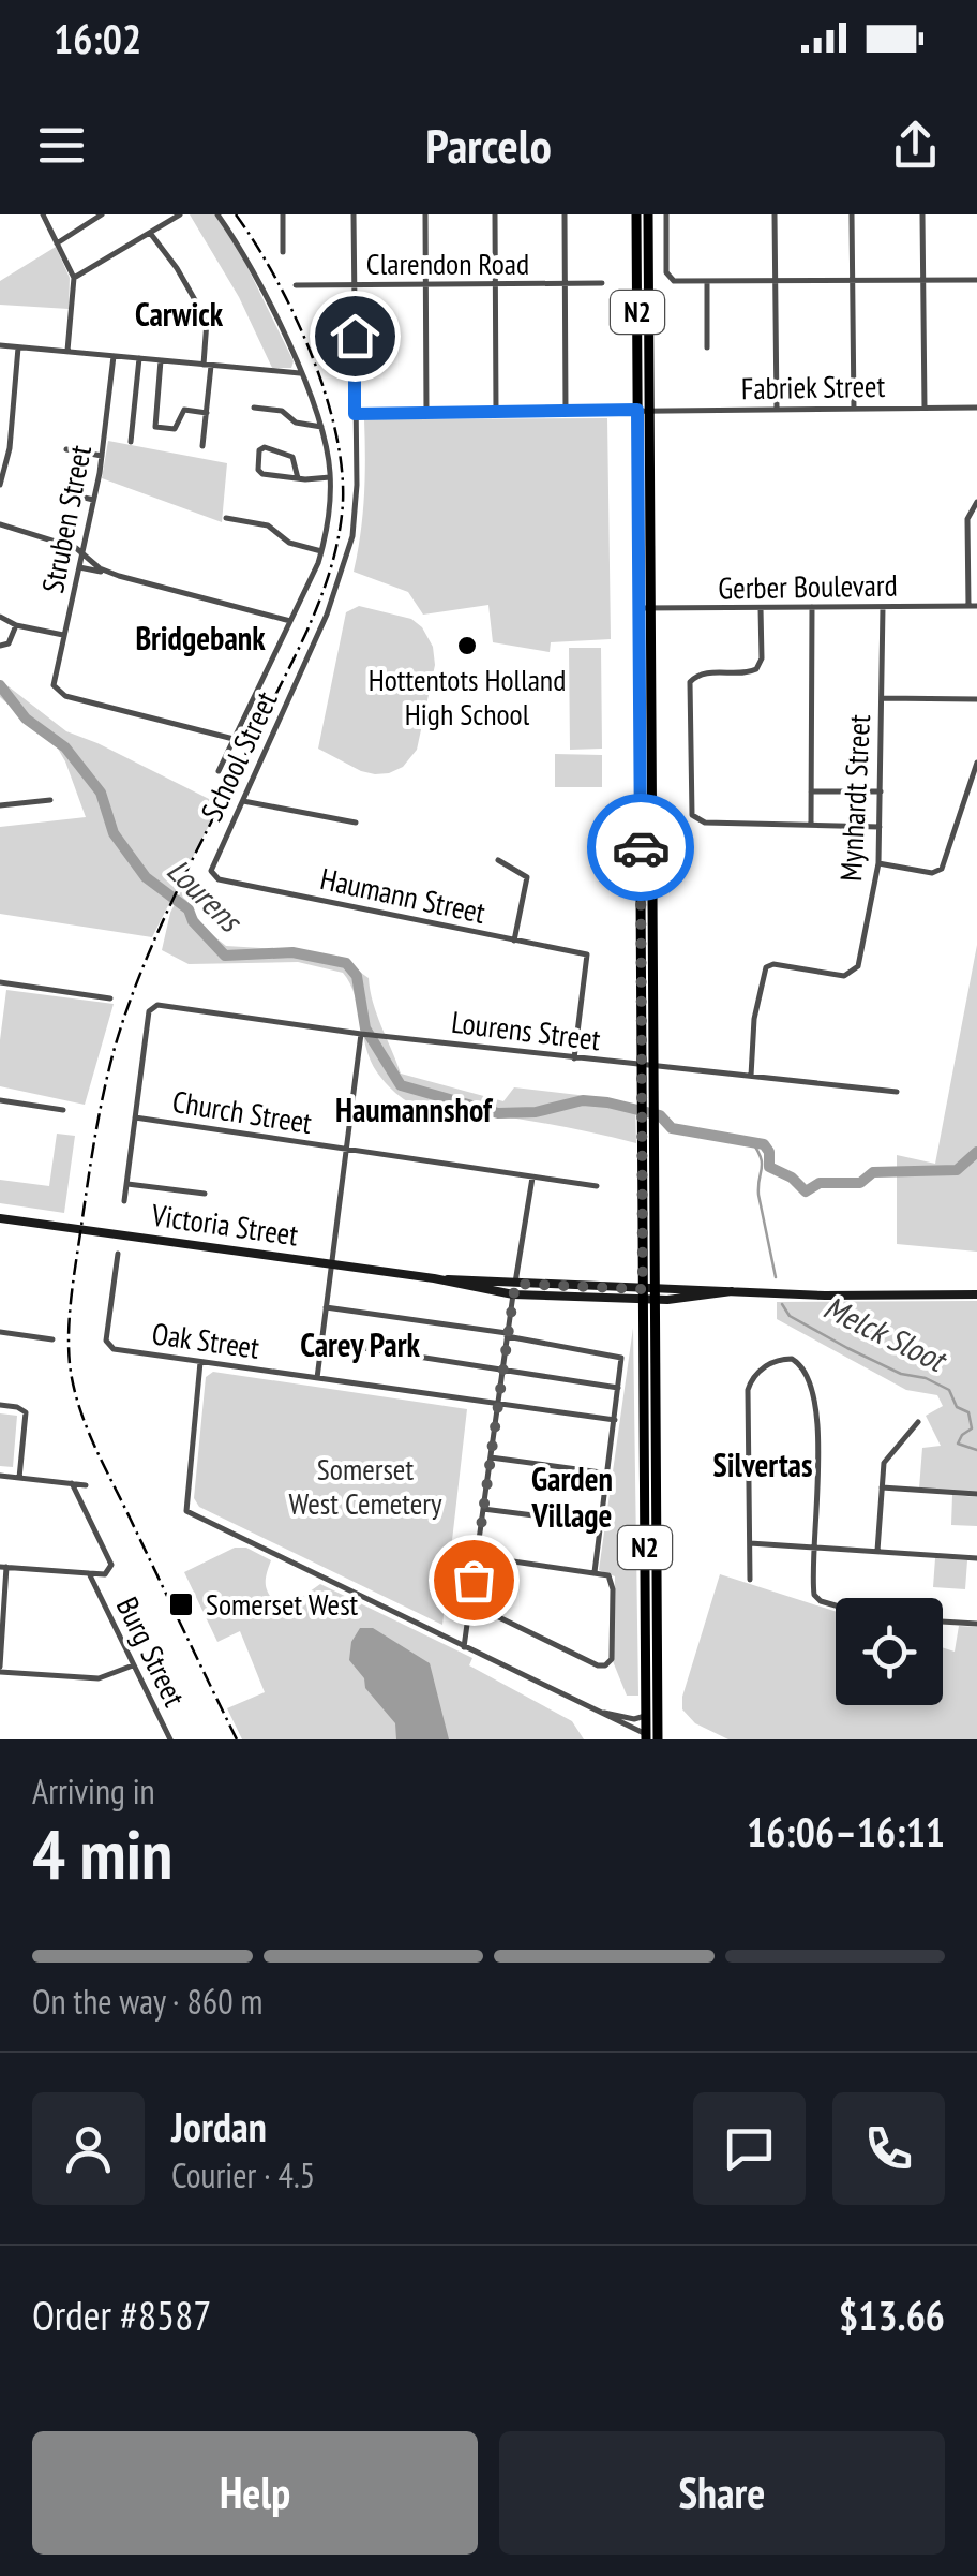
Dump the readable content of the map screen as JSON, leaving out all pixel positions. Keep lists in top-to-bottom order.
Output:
{
  "streets": {
    "highway": ["N2"],
    "main road": ["Victoria Street"],
    "street": [
      "Clarendon Road",
      "Fabriek Street",
      "Struben Street",
      "Gerber Boulevard",
      "School Street",
      "Mynhardt Street",
      "Haumann Street",
      "Lourens Street",
      "Church Street",
      "Oak Street",
      "Burg Street"
    ]
  },
  "crossings": [
    ["Clarendon Road", "School Street"],
    ["N2", "Fabriek Street"],
    ["N2", "Gerber Boulevard"],
    ["N2", "Lourens Street"],
    ["N2", "Victoria Street"],
    ["Fabriek Street", "School Street"],
    ["Gerber Boulevard", "Mynhardt Street"],
    ["School Street", "Haumann Street"],
    ["Mynhardt Street", "Lourens Street"],
    ["Haumann Street", "Lourens Street"],
    ["Lourens Street", "Church Street"]
  ],
  "districts": [
    "Carwick",
    "Bridgebank",
    "Haumannshof",
    "Carey Park",
    "Silvertas",
    "Garden Village"
  ],
  "water": ["Lourens", "Melck Sloot"],
  "parks": ["Somerset West Cemetery"],
  "places": {
    "other": ["Hottentots Holland High School"],
    "transit": ["Somerset West"]
  },
  "page": {
    "status": "16:02",
    "header": "Parcelo",
    "heading": ["4 min", "Arriving in", "16:06–16:11"],
    "panel": [
      "Jordan",
      "Courier · 4.5",
      "Order #8587",
      "$13.66"
    ],
    "bar": "On the way · 860 m",
    "buttons": ["Help", "Share"]
  }
}
